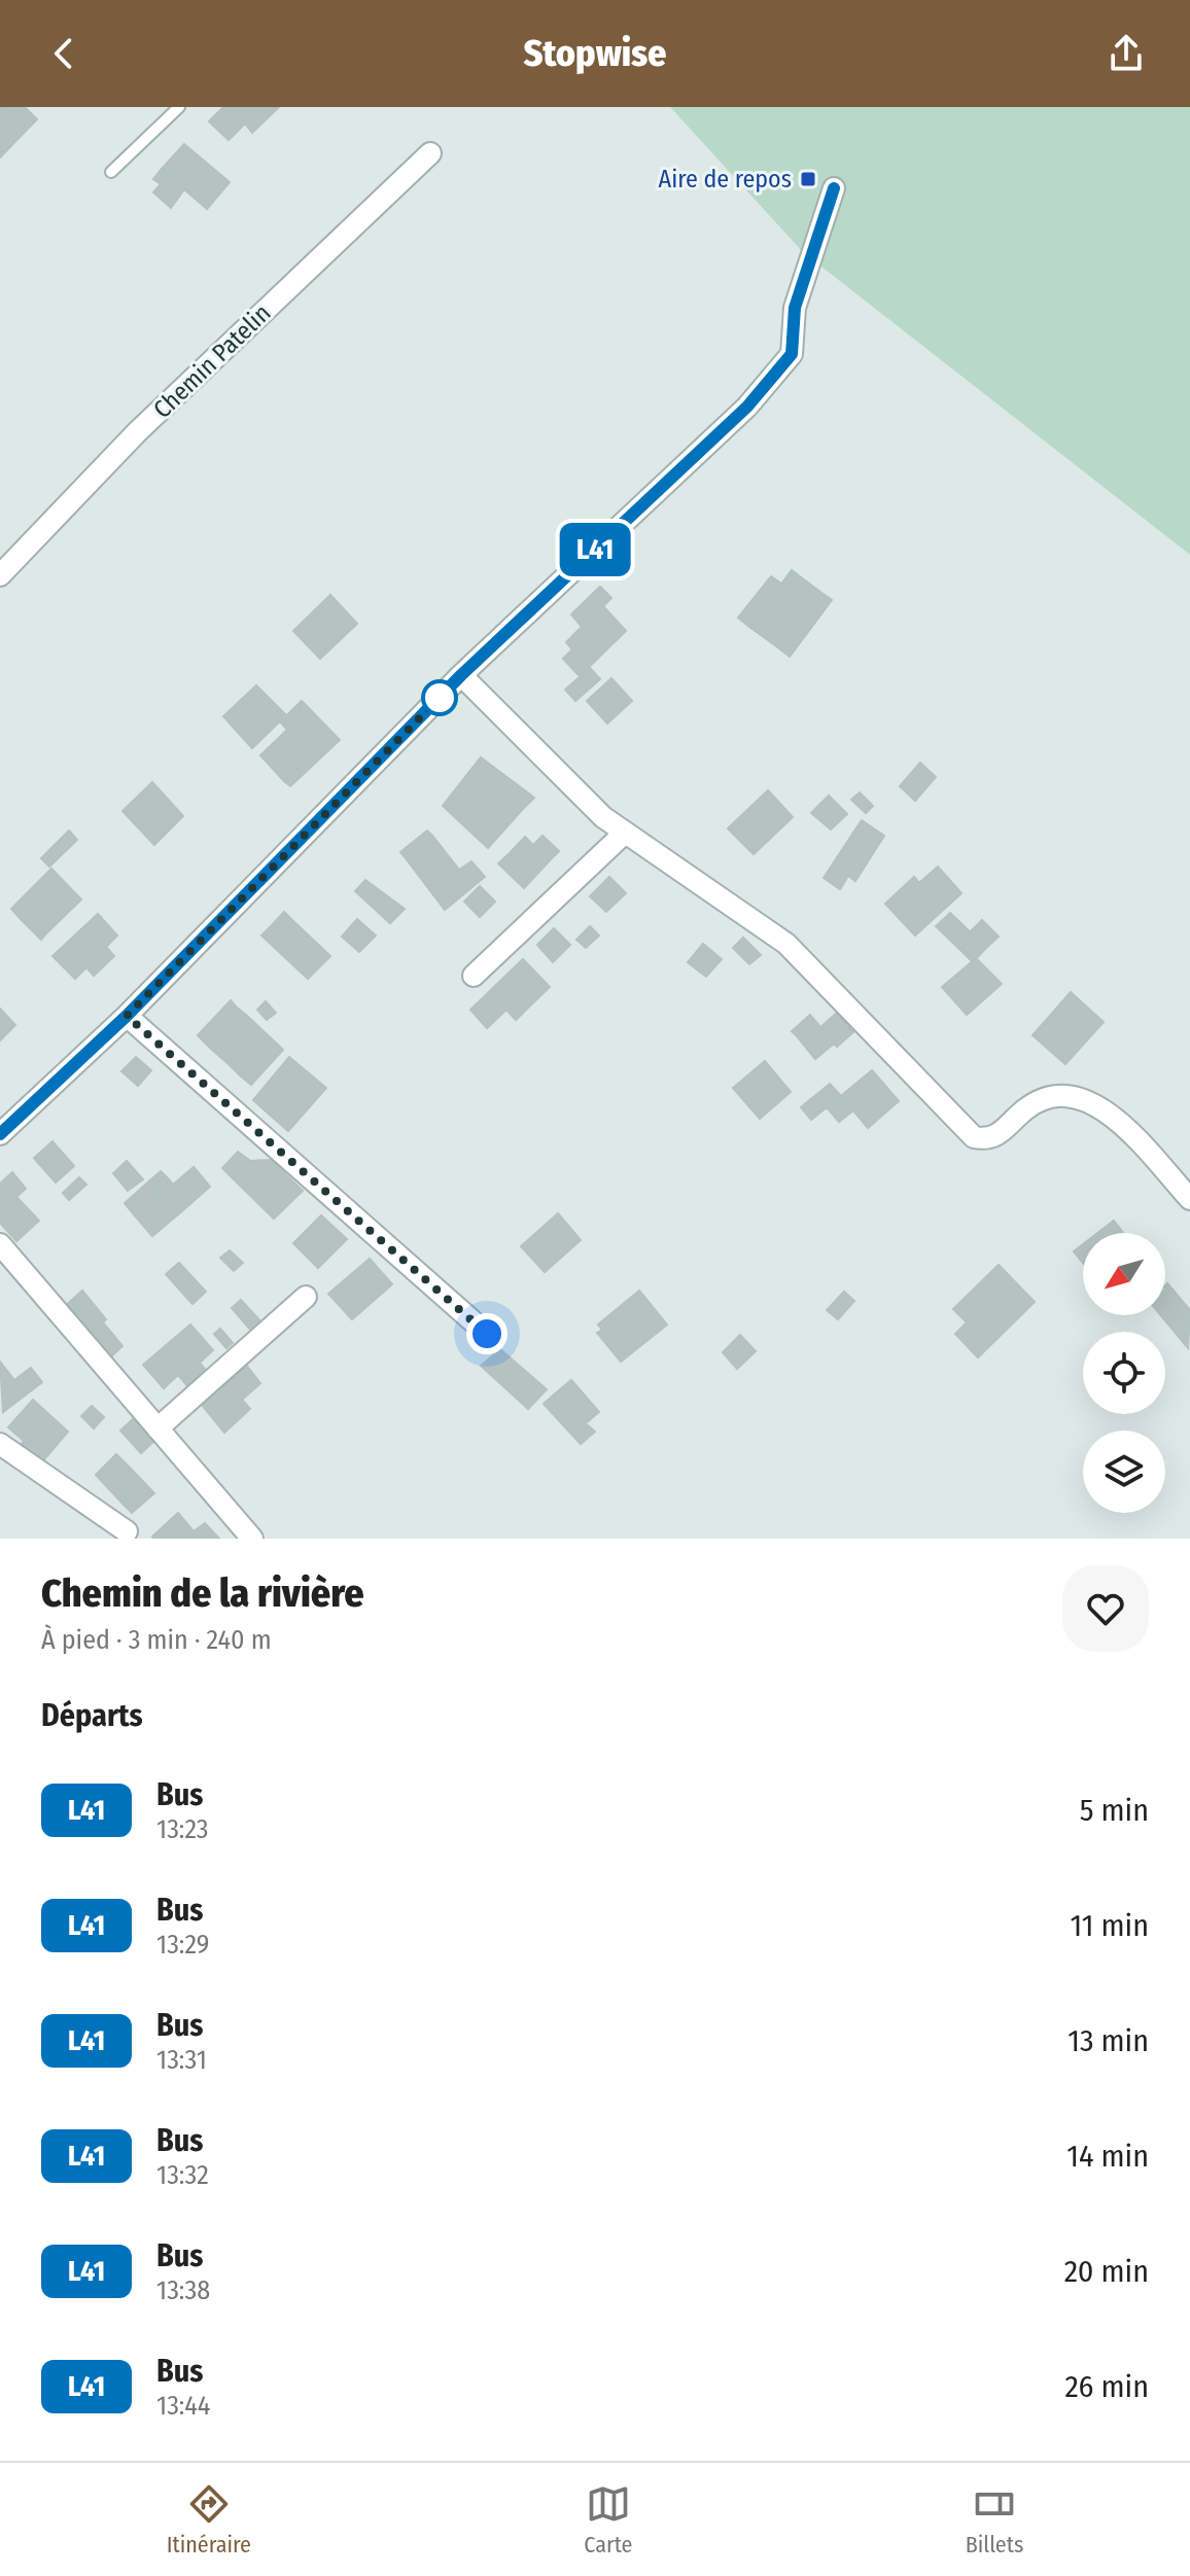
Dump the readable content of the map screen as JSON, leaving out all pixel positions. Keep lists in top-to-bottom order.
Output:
{
  "streets": {
    "street": ["Chemin Patelin"]
  },
  "places": {
    "transit": ["Aire de repos"]
  },
  "lines": ["bus line L41"],
  "north": "bottom left",
  "page": {
    "header": "Stopwise",
    "on_map": "L41",
    "heading": [
      ["Chemin de la rivière", "À pied · 3 min · 240 m"],
      "Départs"
    ],
    "list": [
      {
        "mark": "L41",
        "name": "Bus",
        "note": "13:23",
        "value": "5 min"
      },
      {
        "mark": "L41",
        "name": "Bus",
        "note": "13:29",
        "value": "11 min"
      },
      {
        "mark": "L41",
        "name": "Bus",
        "note": "13:31",
        "value": "13 min"
      },
      {
        "mark": "L41",
        "name": "Bus",
        "note": "13:32",
        "value": "14 min"
      },
      {
        "mark": "L41",
        "name": "Bus",
        "note": "13:38",
        "value": "20 min"
      },
      {
        "mark": "L41",
        "name": "Bus",
        "note": "13:44",
        "value": "26 min"
      }
    ],
    "tabs": ["Itinéraire", "Carte", "Billets"]
  }
}
